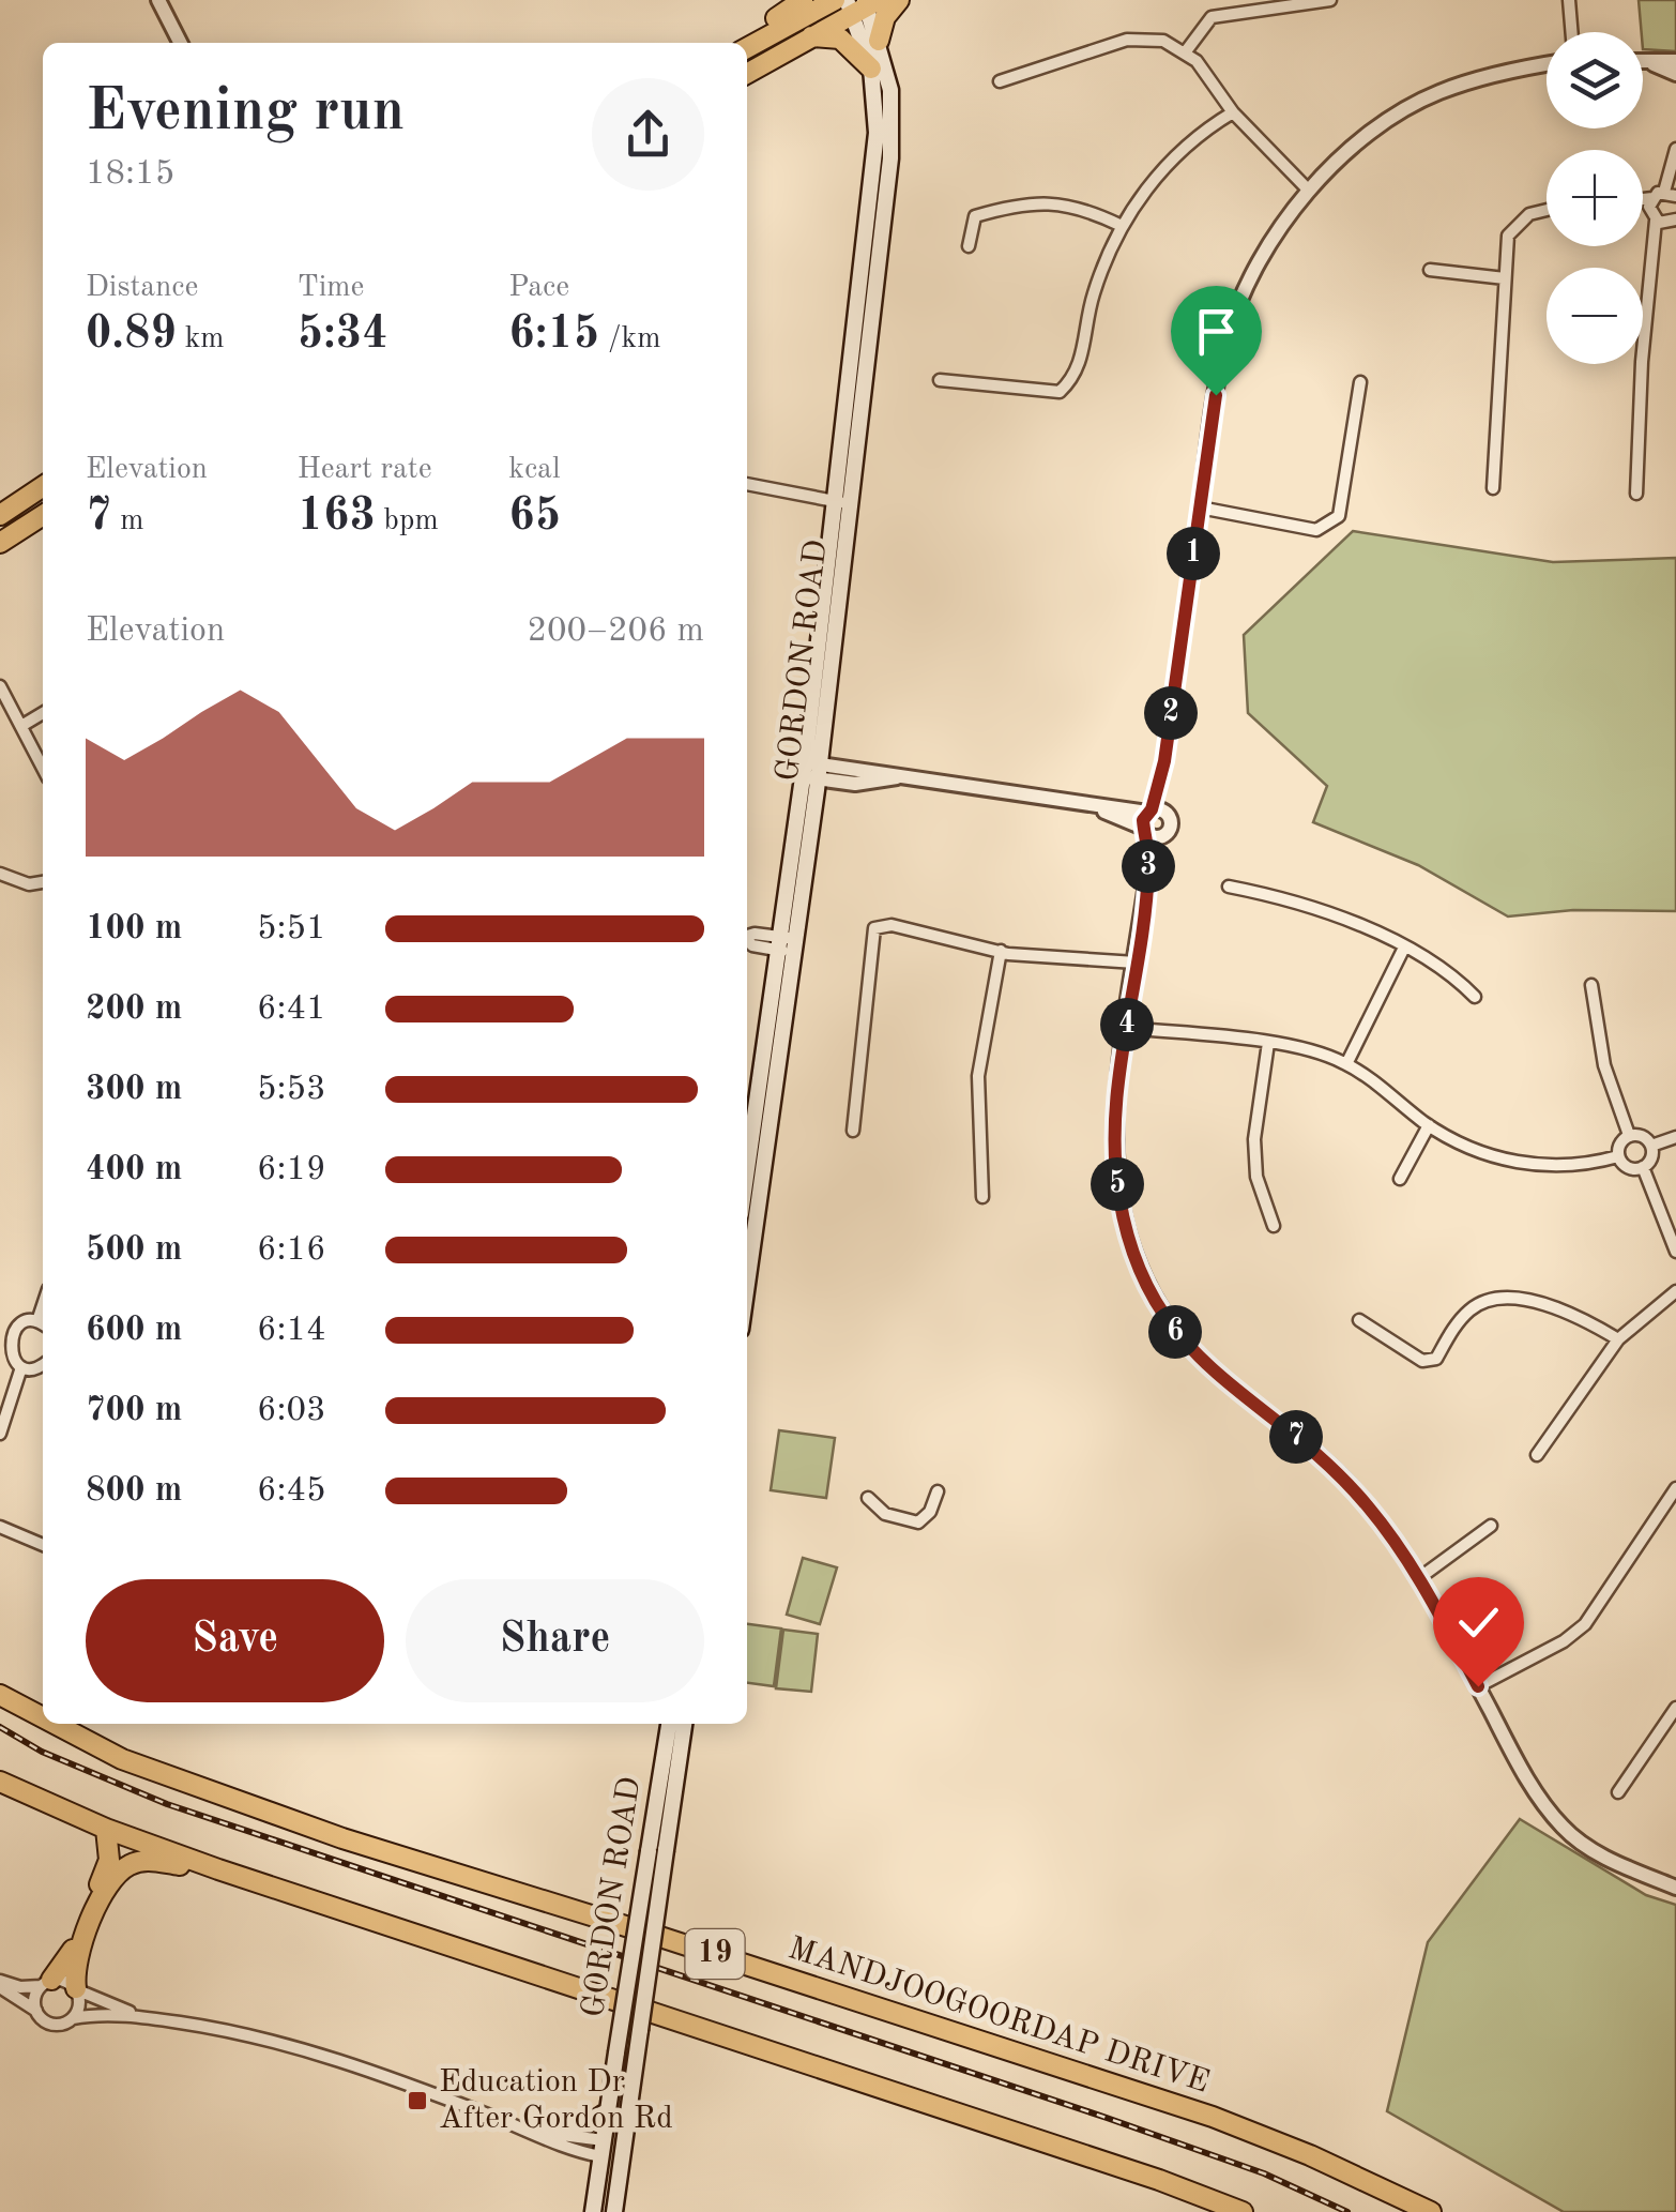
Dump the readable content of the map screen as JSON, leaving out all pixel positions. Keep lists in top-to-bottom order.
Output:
{
  "streets": {
    "highway": ["19", "MANDJOOGOORDAP DRIVE"],
    "main road": ["GORDON ROAD"]
  },
  "places": {
    "transit": ["Education Dr After Gordon Rd"]
  },
  "page": {
    "map_buttons": ["+", "−"],
    "heading": ["Evening run", "18:15"],
    "stats": [
      ["Distance", "0.89 km"],
      ["Time", "5:34"],
      ["Pace", "6:15 /km"],
      ["Elevation", "7 m"],
      ["Heart rate", "163 bpm"],
      ["kcal", "65"]
    ],
    "pins": [
      "1",
      "2",
      "3",
      "4",
      "5",
      "6",
      "7"
    ],
    "chart": ["Elevation", "200–206 m"],
    "list": [
      {
        "name": "100 m",
        "note": "5:51"
      },
      {
        "name": "200 m",
        "note": "6:41"
      },
      {
        "name": "300 m",
        "note": "5:53"
      },
      {
        "name": "400 m",
        "note": "6:19"
      },
      {
        "name": "500 m",
        "note": "6:16"
      },
      {
        "name": "600 m",
        "note": "6:14"
      },
      {
        "name": "700 m",
        "note": "6:03"
      },
      {
        "name": "800 m",
        "note": "6:45"
      }
    ],
    "buttons": ["Save", "Share"]
  }
}
